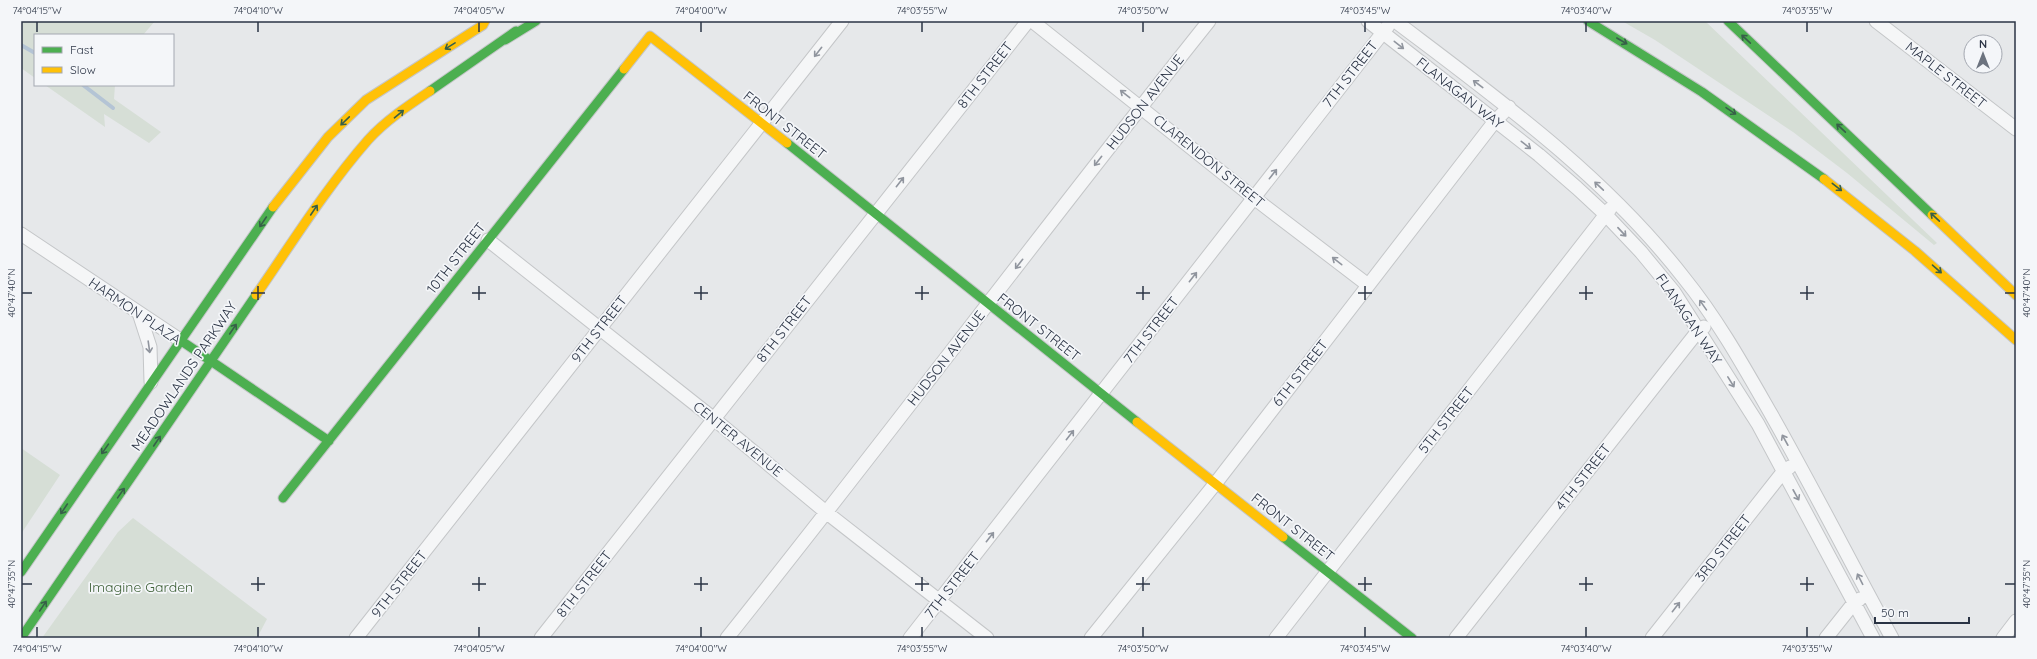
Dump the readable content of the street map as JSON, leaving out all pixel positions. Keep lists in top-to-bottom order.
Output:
{
  "streets": {
    "main road": [
      "FRONT STREET",
      "10TH STREET",
      "HARMON PLAZA",
      "MEADOWLANDS PARKWAY"
    ],
    "street": [
      "7TH STREET",
      "8TH STREET",
      "MAPLE STREET",
      "FLANAGAN WAY",
      "HUDSON AVENUE",
      "CLARENDON STREET",
      "9TH STREET",
      "6TH STREET",
      "5TH STREET",
      "CENTER AVENUE",
      "4TH STREET",
      "3RD STREET"
    ]
  },
  "crossings": [
    ["7TH STREET", "FLANAGAN WAY"],
    ["7TH STREET", "FRONT STREET"],
    ["7TH STREET", "CLARENDON STREET"],
    ["7TH STREET", "CENTER AVENUE"],
    ["8TH STREET", "FRONT STREET"],
    ["8TH STREET", "CENTER AVENUE"],
    ["FLANAGAN WAY", "6TH STREET"],
    ["FLANAGAN WAY", "5TH STREET"],
    ["FLANAGAN WAY", "4TH STREET"],
    ["FLANAGAN WAY", "3RD STREET"],
    ["HUDSON AVENUE", "FRONT STREET"],
    ["HUDSON AVENUE", "CLARENDON STREET"],
    ["HUDSON AVENUE", "CENTER AVENUE"],
    ["FRONT STREET", "10TH STREET"],
    ["FRONT STREET", "9TH STREET"],
    ["FRONT STREET", "6TH STREET"],
    ["FRONT STREET", "5TH STREET"],
    ["CLARENDON STREET", "6TH STREET"],
    ["10TH STREET", "HARMON PLAZA"],
    ["10TH STREET", "CENTER AVENUE"],
    ["HARMON PLAZA", "MEADOWLANDS PARKWAY"],
    ["9TH STREET", "CENTER AVENUE"]
  ],
  "one_way": ["7TH STREET", "CLARENDON STREET", "3RD STREET"],
  "parks": ["Imagine Garden"],
  "legend": ["Fast", "Slow"],
  "scale_bar": "50 m",
  "north": "top",
  "coordinates": [
    "74°04'15\"W",
    "74°04'10\"W",
    "74°04'05\"W",
    "74°04'00\"W",
    "74°03'55\"W",
    "74°03'50\"W",
    "74°03'45\"W",
    "74°03'40\"W",
    "74°03'35\"W",
    "40°47'40\"N",
    "40°47'35\"N"
  ]
}
